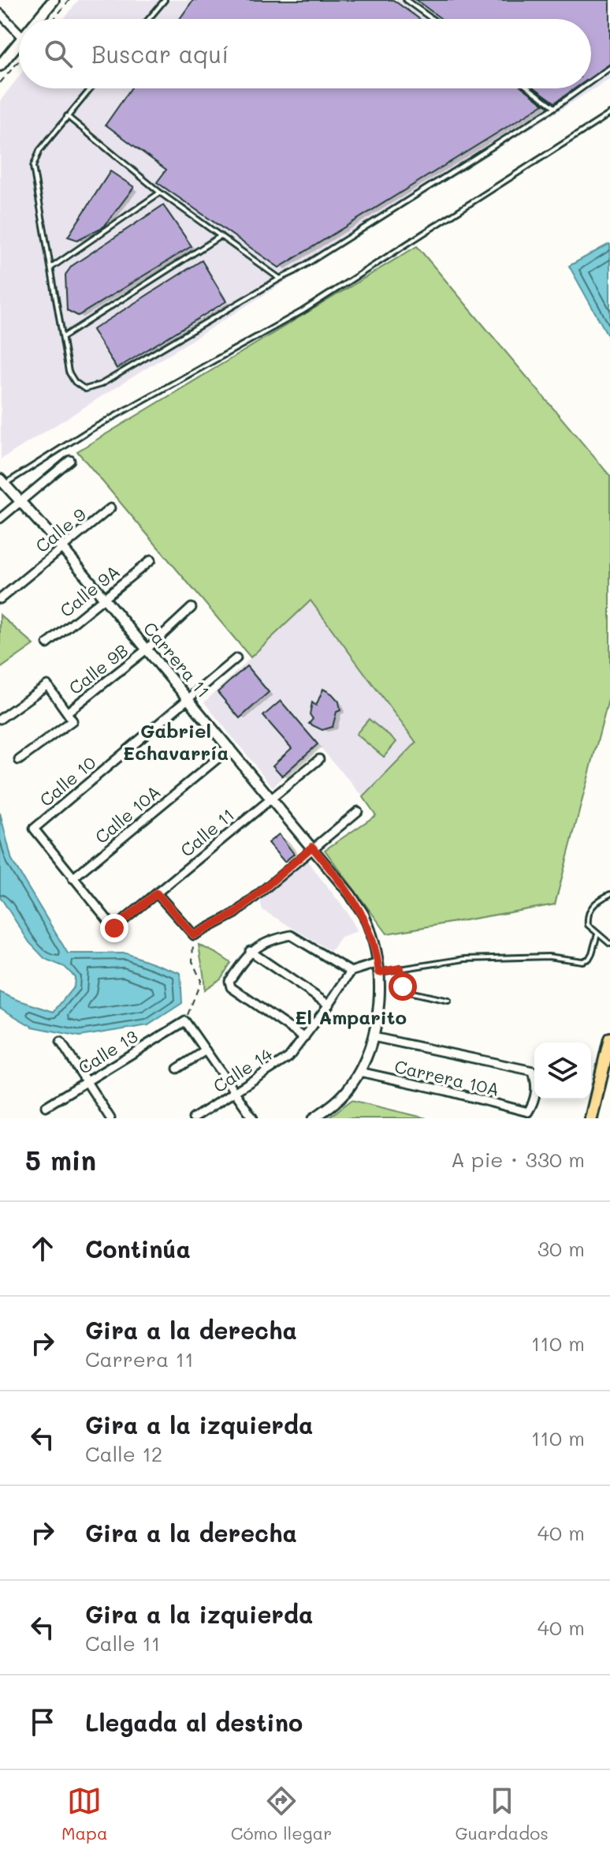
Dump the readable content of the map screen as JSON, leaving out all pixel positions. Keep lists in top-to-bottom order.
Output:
{
  "streets": {
    "street": [
      "Calle 9",
      "Calle 9A",
      "Carrera 11",
      "Calle 9B",
      "Calle 10",
      "Calle 10A",
      "Calle 11",
      "Calle 13",
      "Calle 14",
      "Carrera 10A"
    ]
  },
  "crossings": [
    ["Calle 9", "Carrera 11"],
    ["Calle 9A", "Carrera 11"],
    ["Carrera 11", "Calle 9B"],
    ["Carrera 11", "Calle 10"],
    ["Carrera 11", "Calle 10A"],
    ["Carrera 11", "Calle 11"],
    ["Calle 10", "Calle 10A"],
    ["Calle 10", "Calle 11"],
    ["Calle 10A", "Calle 11"]
  ],
  "districts": ["Gabriel Echavarría", "El Amparito"],
  "page": {
    "search": "Buscar aquí",
    "heading": ["5 min", "A pie · 330 m"],
    "list": [
      ["Continúa", "30 m"],
      ["Gira a la derecha", "Carrera 11", "110 m"],
      ["Gira a la izquierda", "Calle 12", "110 m"],
      ["Gira a la derecha", "40 m"],
      ["Gira a la izquierda", "Calle 11", "40 m"],
      "Llegada al destino"
    ],
    "nav": ["Mapa", "Cómo llegar", "Guardados"]
  }
}
